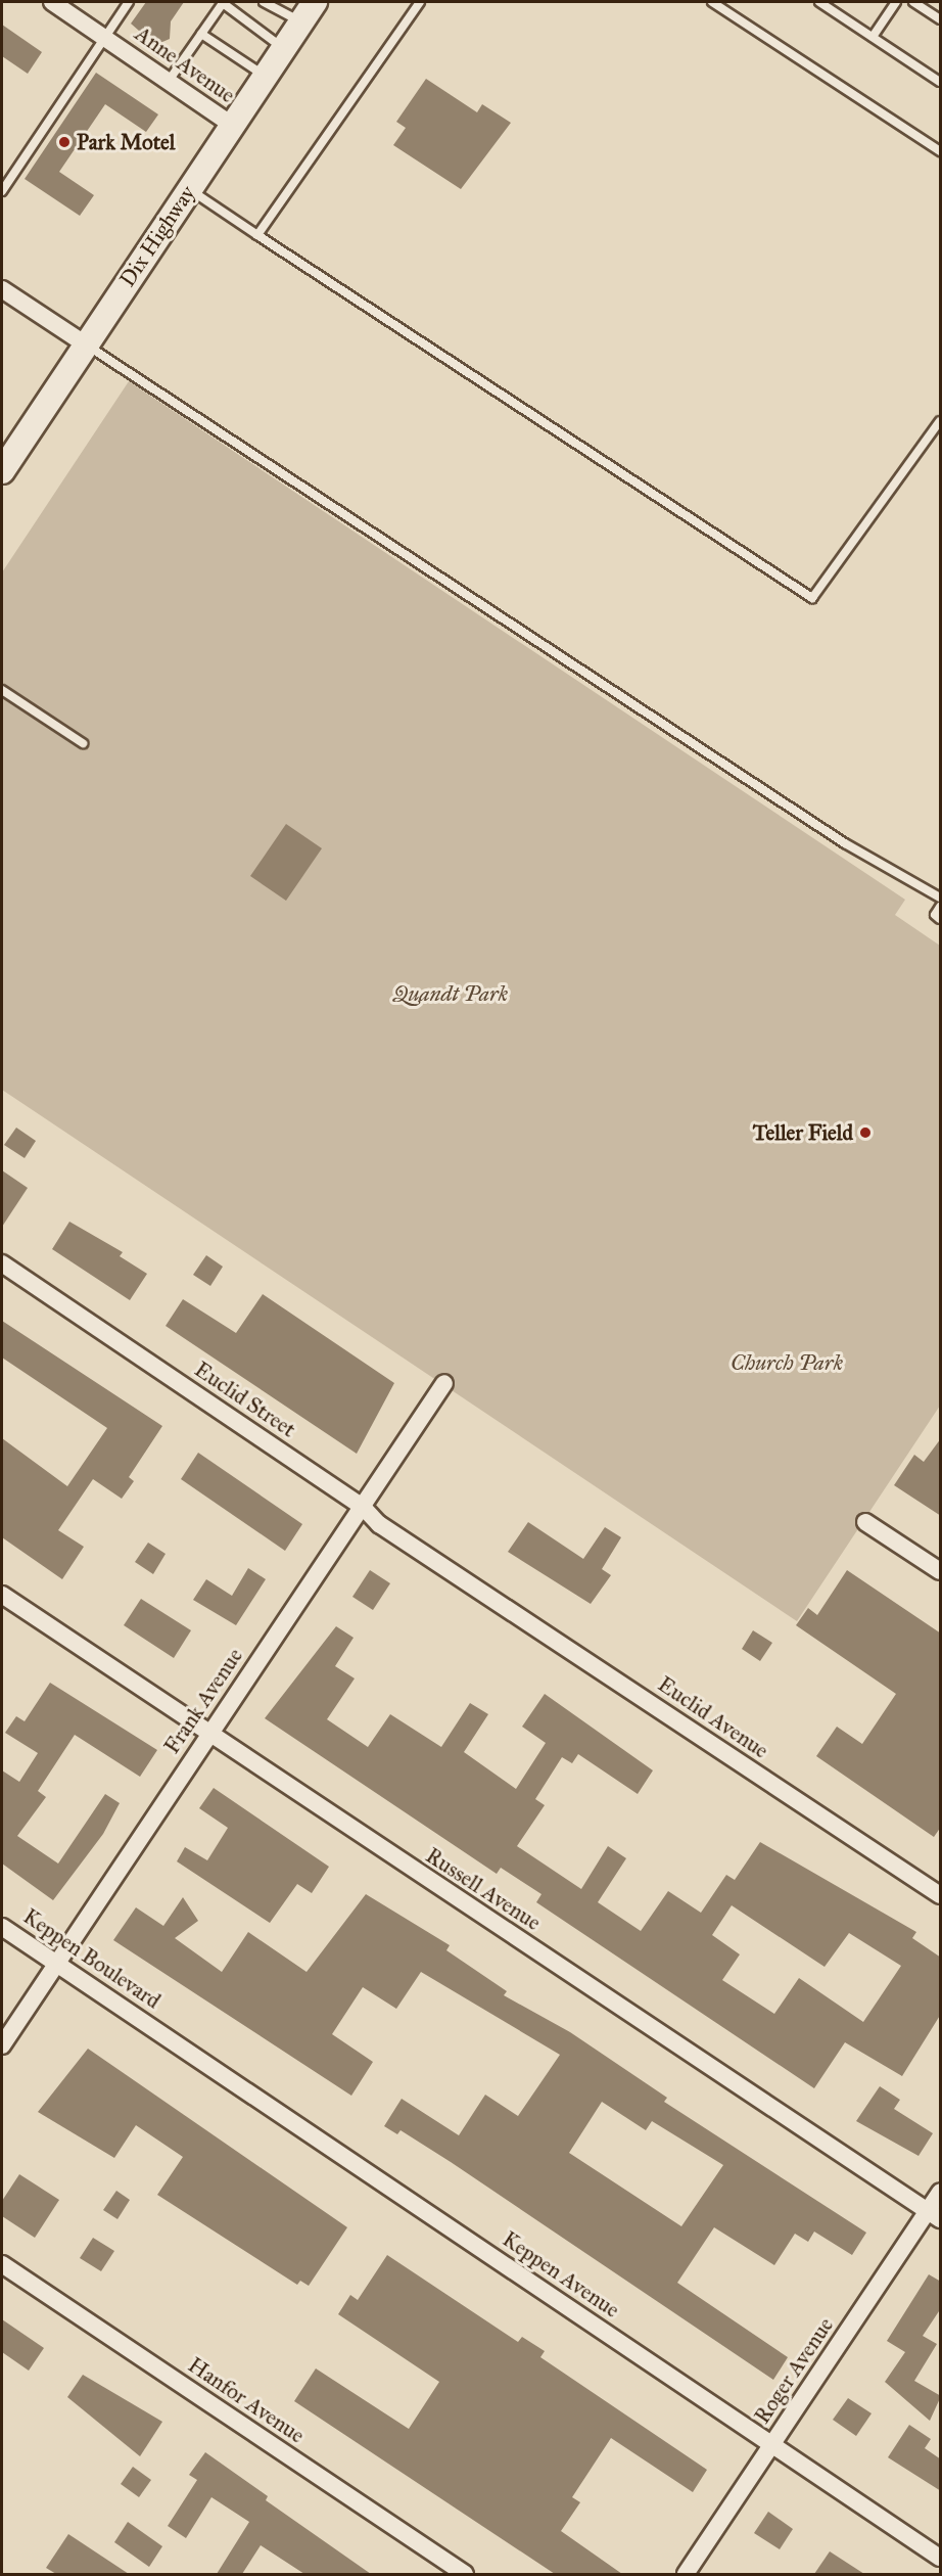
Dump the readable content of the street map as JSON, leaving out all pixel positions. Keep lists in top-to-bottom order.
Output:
{
  "streets": {
    "main road": ["Dix Highway"],
    "street": [
      "Anne Avenue",
      "Euclid Street",
      "Frank Avenue",
      "Euclid Avenue",
      "Russell Avenue",
      "Keppen Boulevard",
      "Keppen Avenue",
      "Roger Avenue",
      "Hanfor Avenue"
    ]
  },
  "crossings": [
    ["Anne Avenue", "Dix Highway"],
    ["Euclid Street", "Frank Avenue"],
    ["Euclid Street", "Euclid Avenue"],
    ["Frank Avenue", "Russell Avenue"],
    ["Frank Avenue", "Keppen Boulevard"],
    ["Russell Avenue", "Roger Avenue"],
    ["Keppen Boulevard", "Keppen Avenue"],
    ["Keppen Avenue", "Roger Avenue"]
  ],
  "parks": ["Quandt Park", "Church Park"],
  "places": ["Park Motel", "Teller Field"]
}
